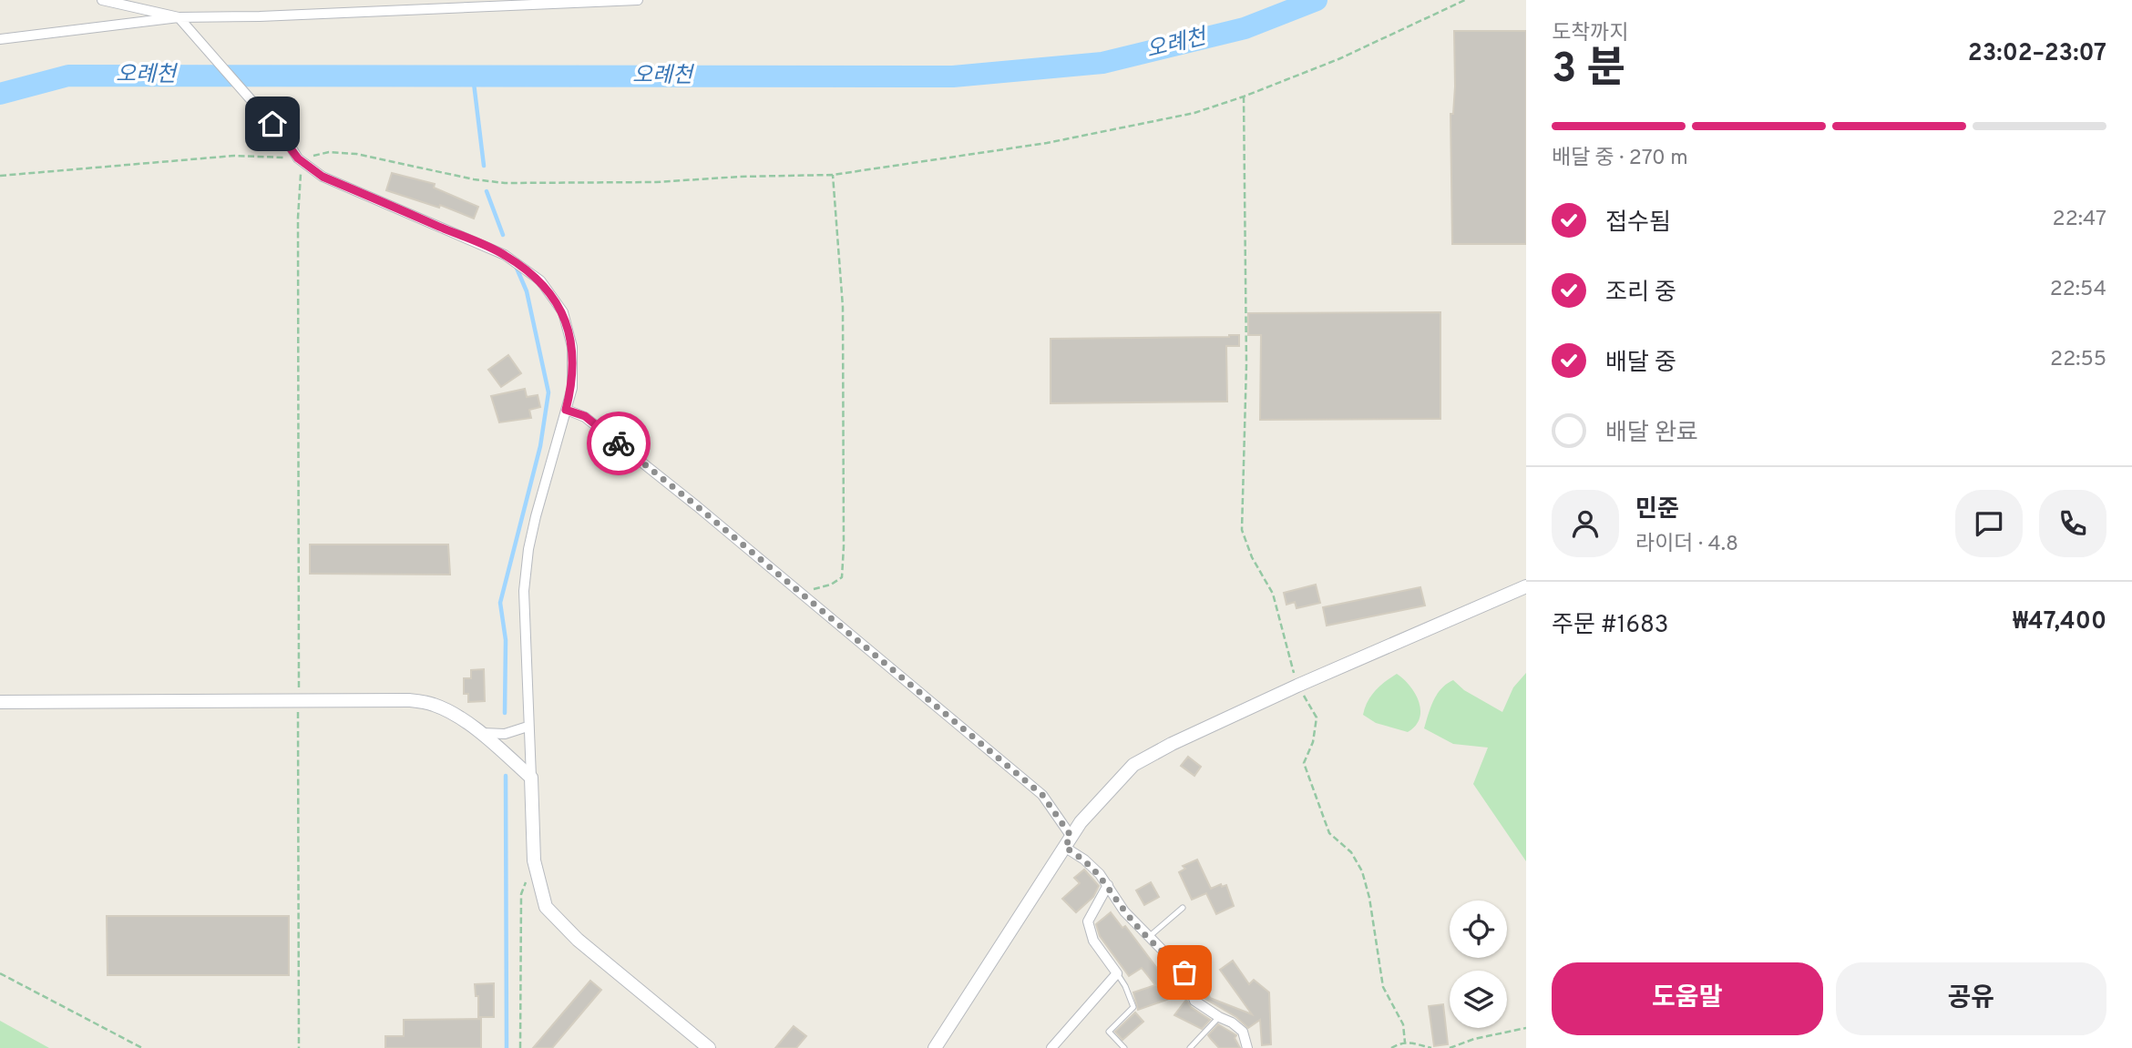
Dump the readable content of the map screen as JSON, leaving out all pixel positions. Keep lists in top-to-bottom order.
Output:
{
  "water": ["오례천"],
  "page": {
    "heading": ["3 분", "도착까지", "23:02–23:07"],
    "panel": [
      "민준",
      "라이더 · 4.8",
      "주문 #1683",
      "₩47,400"
    ],
    "bar": "배달 중 · 270 m",
    "list": [
      ["접수됨", "22:47"],
      ["조리 중", "22:54"],
      ["배달 중", "22:55"],
      "배달 완료"
    ],
    "buttons": ["도움말", "공유"]
  }
}
